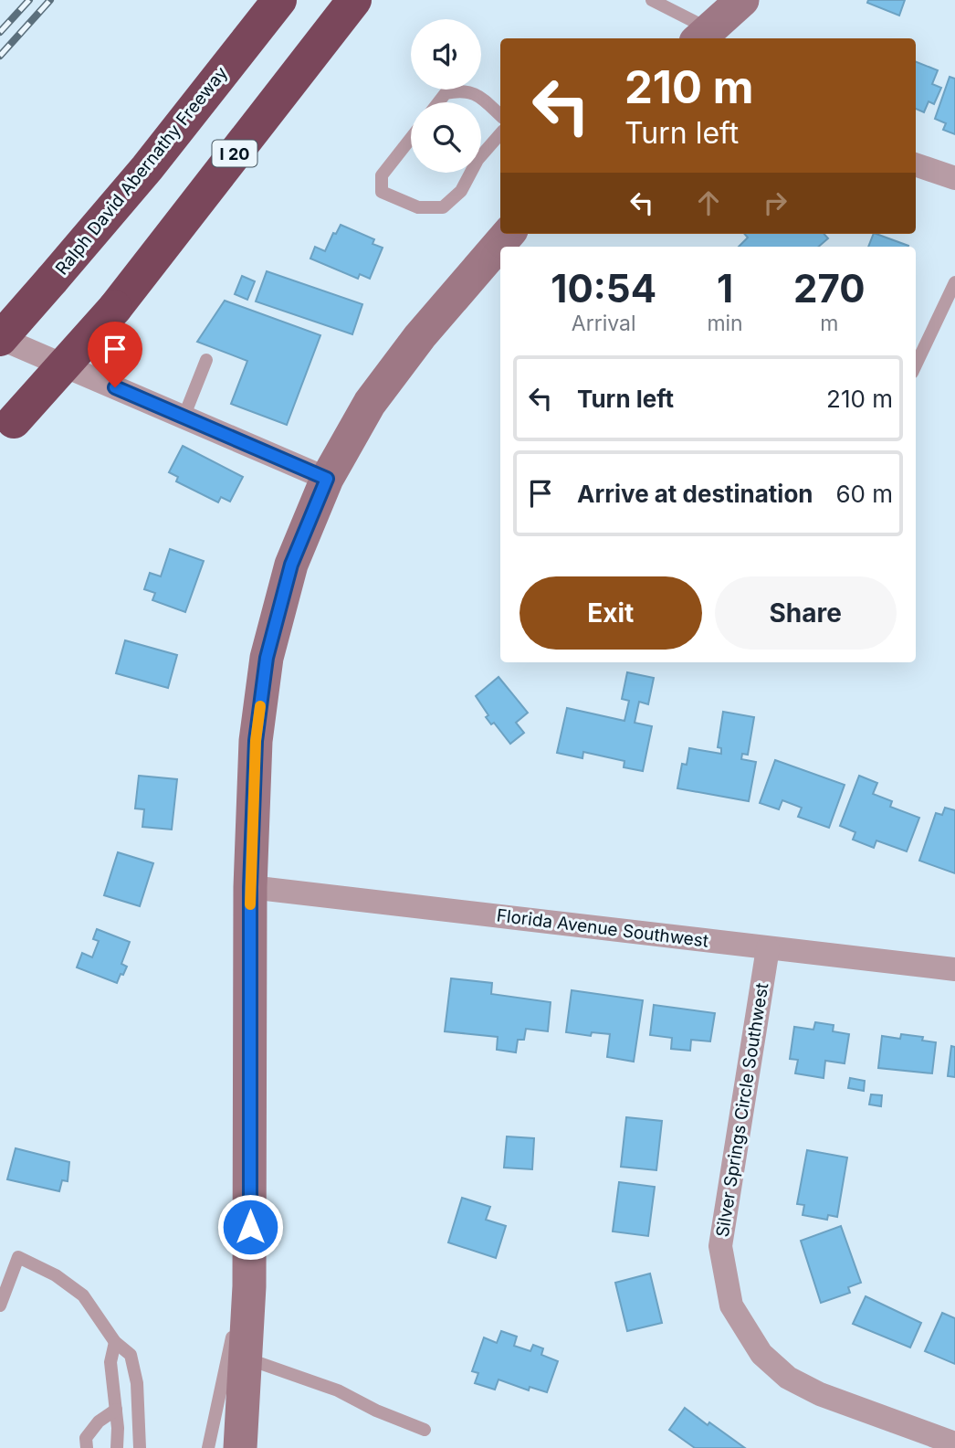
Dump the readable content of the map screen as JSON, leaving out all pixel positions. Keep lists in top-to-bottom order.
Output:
{
  "streets": {
    "highway": ["I 20", "Ralph David Abernathy Freeway"],
    "street": ["Florida Avenue Southwest", "Silver Springs Circle Southwest"]
  },
  "crossings": [
    ["Florida Avenue Southwest", "Silver Springs Circle Southwest"]
  ],
  "page": {
    "turn": ["210 m", "Turn left"],
    "eta": [
      "10:54",
      "Arrival",
      "1",
      "min",
      "270",
      "m"
    ],
    "list": [
      {
        "name": "Turn left",
        "value": "210 m"
      },
      {
        "name": "Arrive at destination",
        "value": "60 m"
      }
    ],
    "buttons": ["Exit", "Share"]
  }
}
